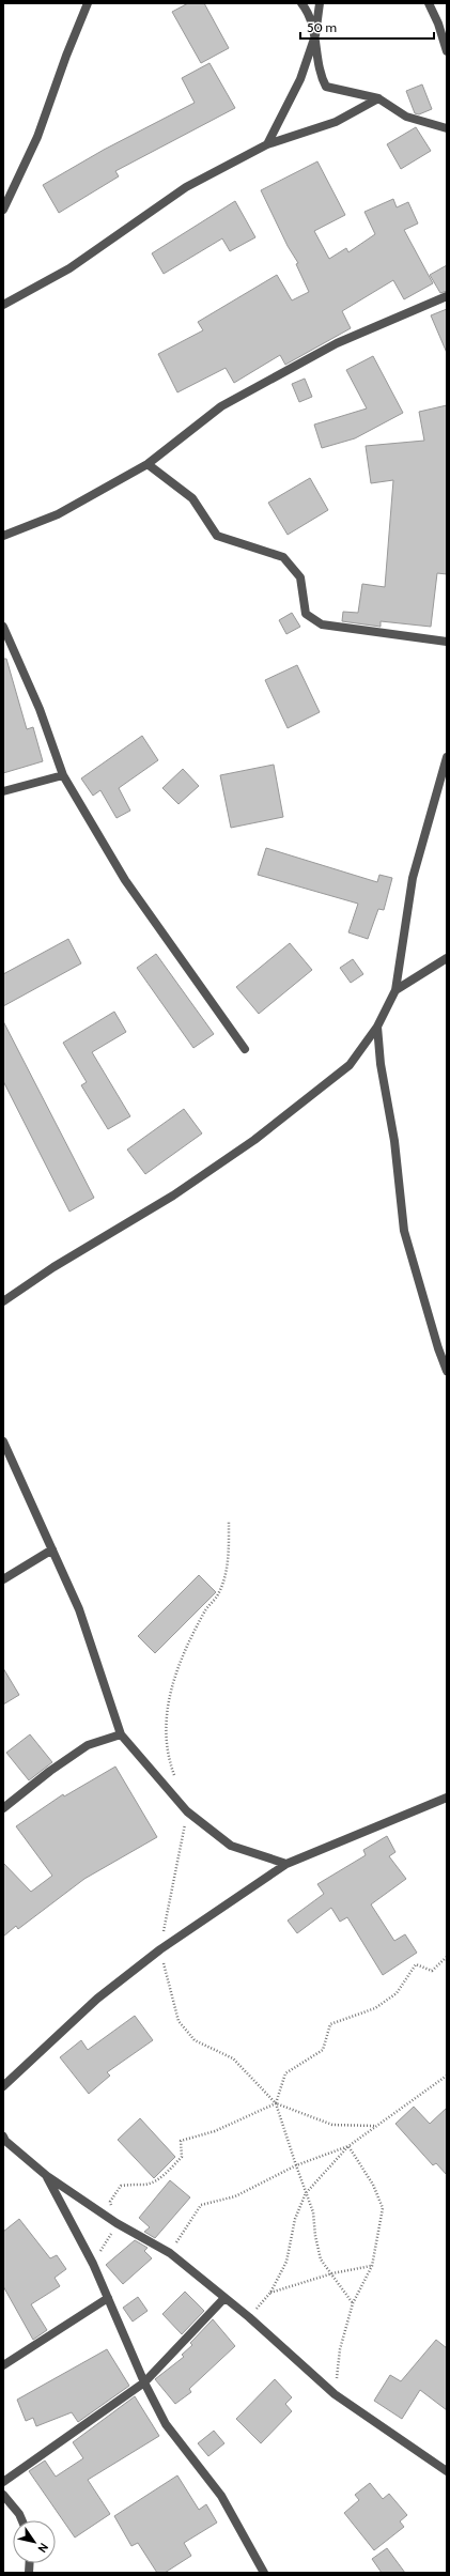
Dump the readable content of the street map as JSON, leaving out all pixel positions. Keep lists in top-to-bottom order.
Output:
{
  "scale_bar": "50 m",
  "north": "bottom right"
}
